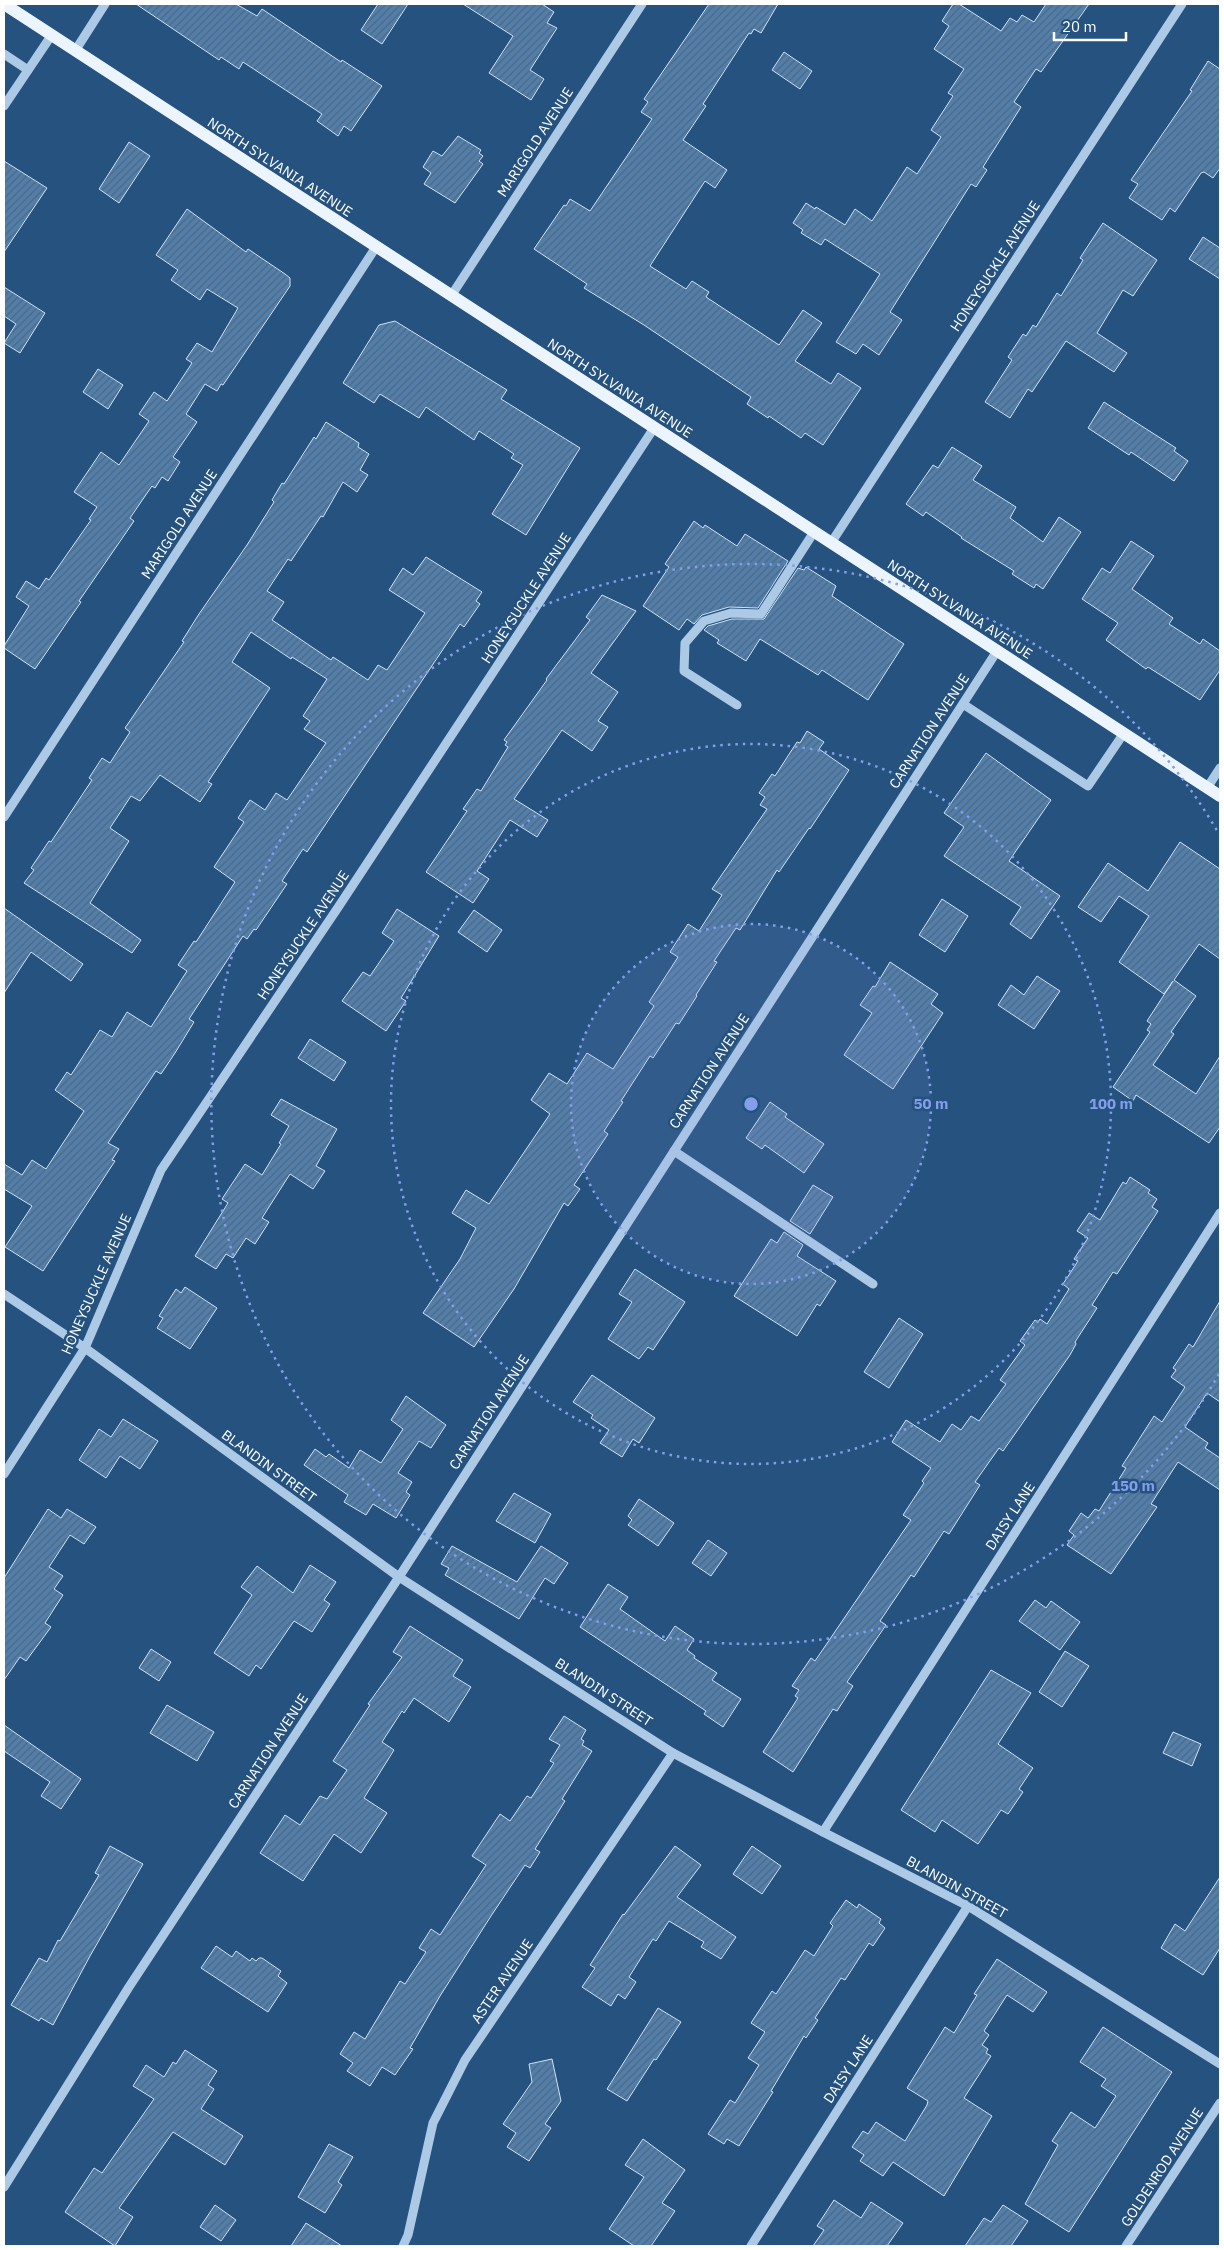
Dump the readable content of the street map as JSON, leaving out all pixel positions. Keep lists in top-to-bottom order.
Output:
{
  "streets": {
    "main road": ["NORTH SYLVANIA AVENUE"],
    "street": [
      "MARIGOLD AVENUE",
      "HONEYSUCKLE AVENUE",
      "CARNATION AVENUE",
      "BLANDIN STREET",
      "DAISY LANE",
      "ASTER AVENUE",
      "GOLDENROD AVENUE"
    ]
  },
  "crossings": [
    ["MARIGOLD AVENUE", "NORTH SYLVANIA AVENUE"],
    ["NORTH SYLVANIA AVENUE", "HONEYSUCKLE AVENUE"],
    ["NORTH SYLVANIA AVENUE", "CARNATION AVENUE"],
    ["HONEYSUCKLE AVENUE", "BLANDIN STREET"],
    ["CARNATION AVENUE", "BLANDIN STREET"],
    ["BLANDIN STREET", "DAISY LANE"],
    ["BLANDIN STREET", "ASTER AVENUE"]
  ],
  "scale_bar": "20 m",
  "rings": ["50 m", "100 m", "150 m"]
}
